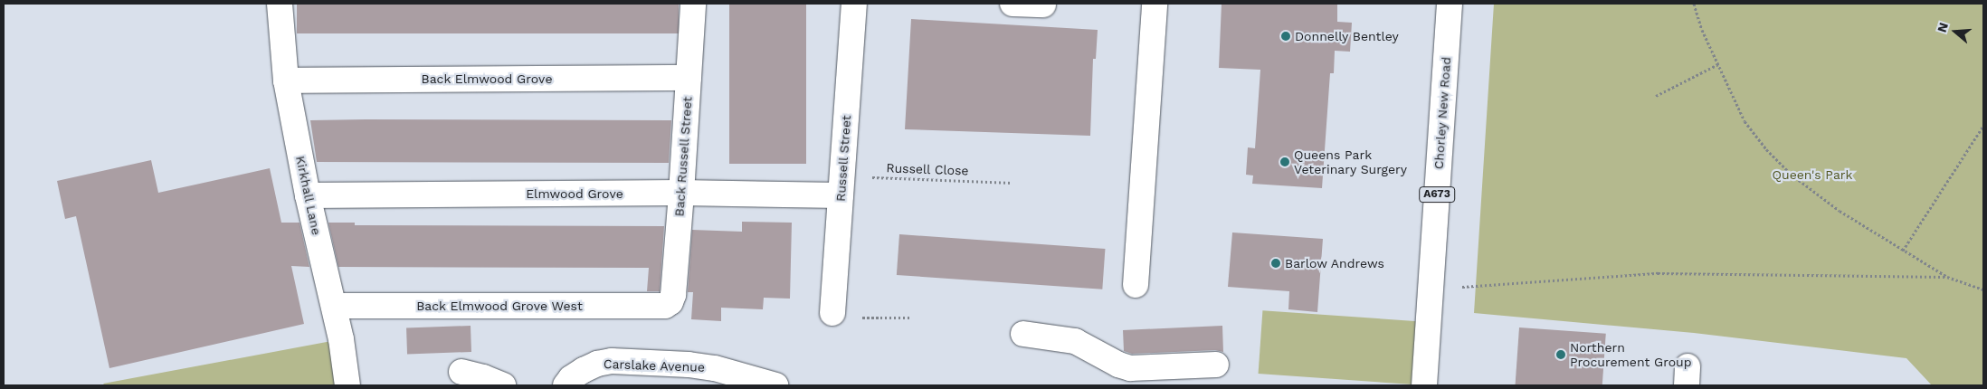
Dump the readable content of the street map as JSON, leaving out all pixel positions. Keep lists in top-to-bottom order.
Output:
{
  "streets": {
    "street": [
      "Back Elmwood Grove",
      "Chorley New Road",
      "Back Russell Street",
      "Russell Street",
      "Elmwood Grove",
      "A673",
      "Kirkhall Lane",
      "Back Elmwood Grove West",
      "Carslake Avenue"
    ],
    "path": ["Russell Close"]
  },
  "crossings": [
    ["Back Elmwood Grove", "Back Russell Street"],
    ["Back Elmwood Grove", "Kirkhall Lane"],
    ["Back Russell Street", "Elmwood Grove"],
    ["Back Russell Street", "Back Elmwood Grove West"],
    ["Russell Street", "Russell Close"],
    ["Russell Street", "Elmwood Grove"],
    ["Russell Close", "Elmwood Grove"],
    ["Elmwood Grove", "Kirkhall Lane"],
    ["Kirkhall Lane", "Back Elmwood Grove West"]
  ],
  "parks": ["Queen's Park"],
  "places": [
    "Donnelly Bentley",
    "Queens Park Veterinary Surgery",
    "Barlow Andrews",
    "Northern Procurement Group"
  ],
  "north": "left"
}
